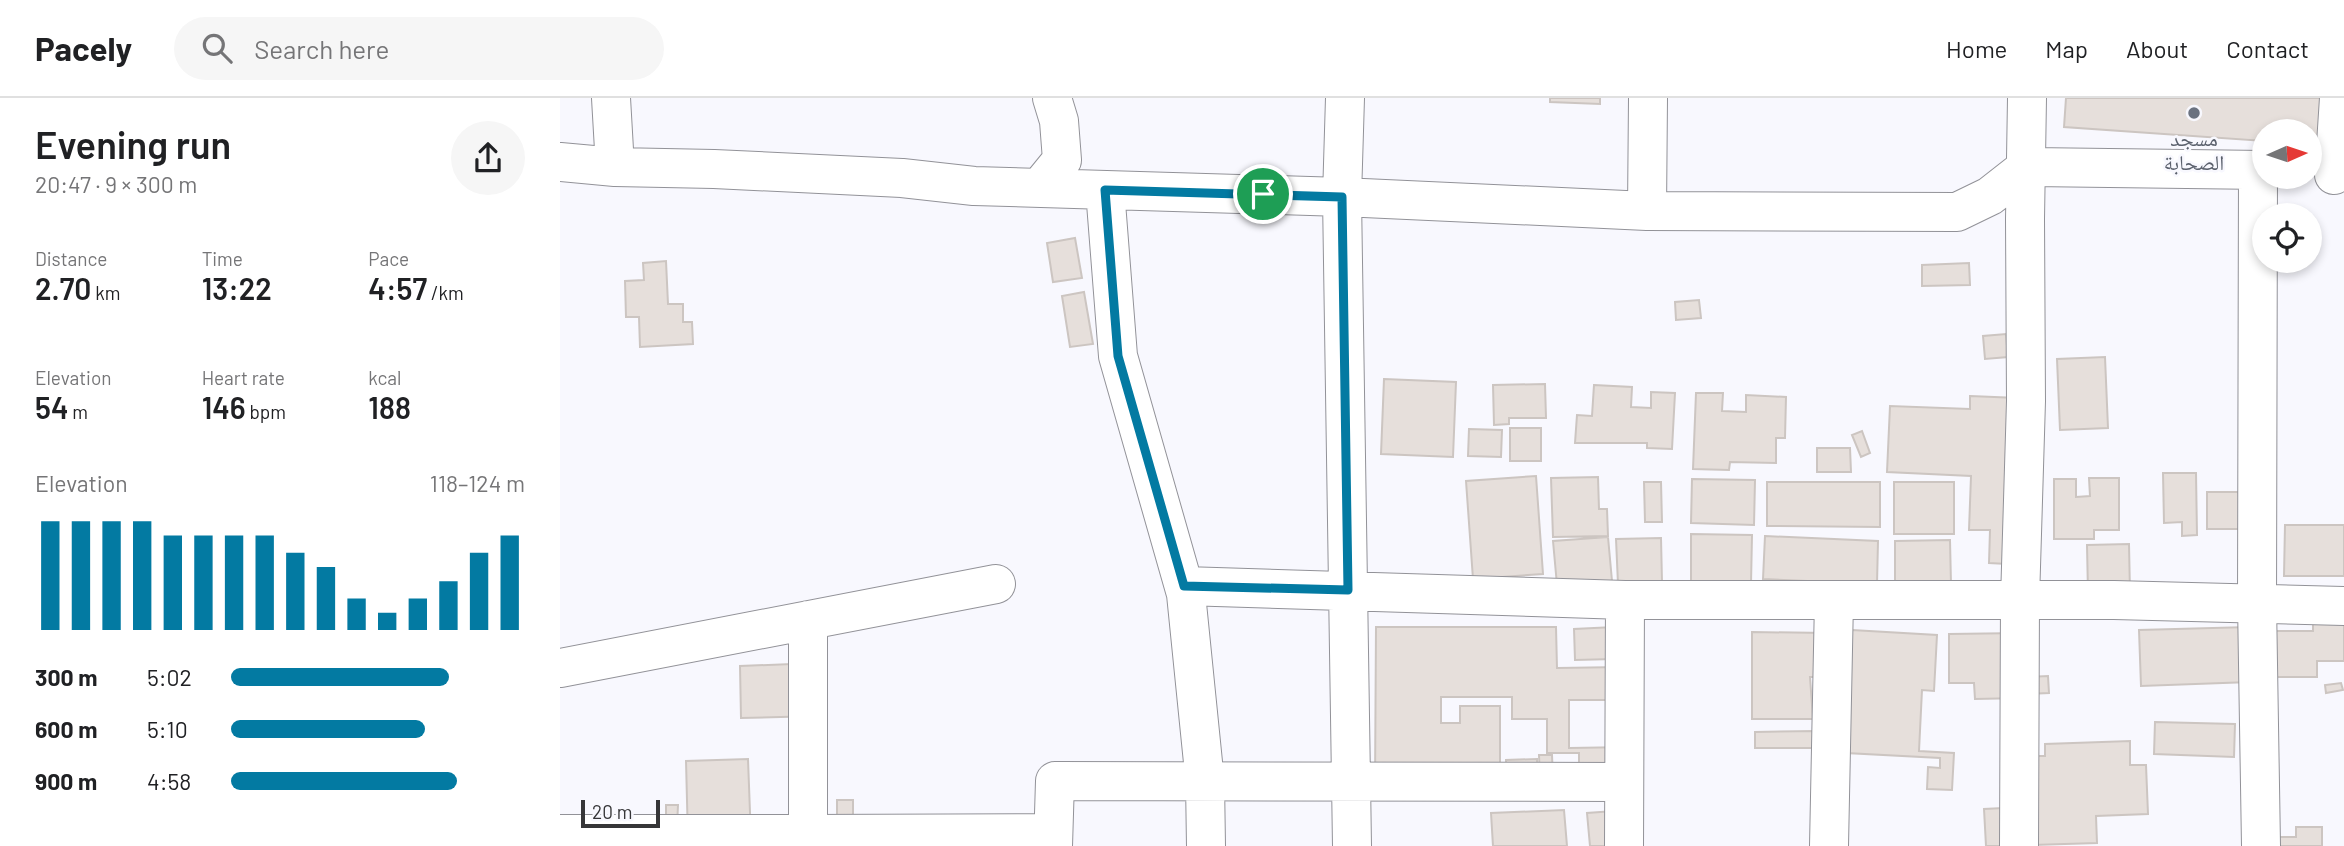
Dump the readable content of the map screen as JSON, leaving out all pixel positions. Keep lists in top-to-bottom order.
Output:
{
  "places": ["مسجد الصحابة"],
  "scale_bar": "20 m",
  "north": "right",
  "page": {
    "header": "Pacely",
    "search": "Search here",
    "nav": [
      "Home",
      "Map",
      "About",
      "Contact"
    ],
    "heading": ["Evening run", "20:47 · 9 × 300 m"],
    "stats": [
      ["Distance", "2.70 km"],
      ["Time", "13:22"],
      ["Pace", "4:57 /km"],
      ["Elevation", "54 m"],
      ["Heart rate", "146 bpm"],
      ["kcal", "188"]
    ],
    "chart": ["Elevation", "118–124 m"],
    "list": [
      {
        "name": "300 m",
        "note": "5:02"
      },
      {
        "name": "600 m",
        "note": "5:10"
      },
      {
        "name": "900 m",
        "note": "4:58"
      }
    ],
    "scale": "20 m"
  }
}
